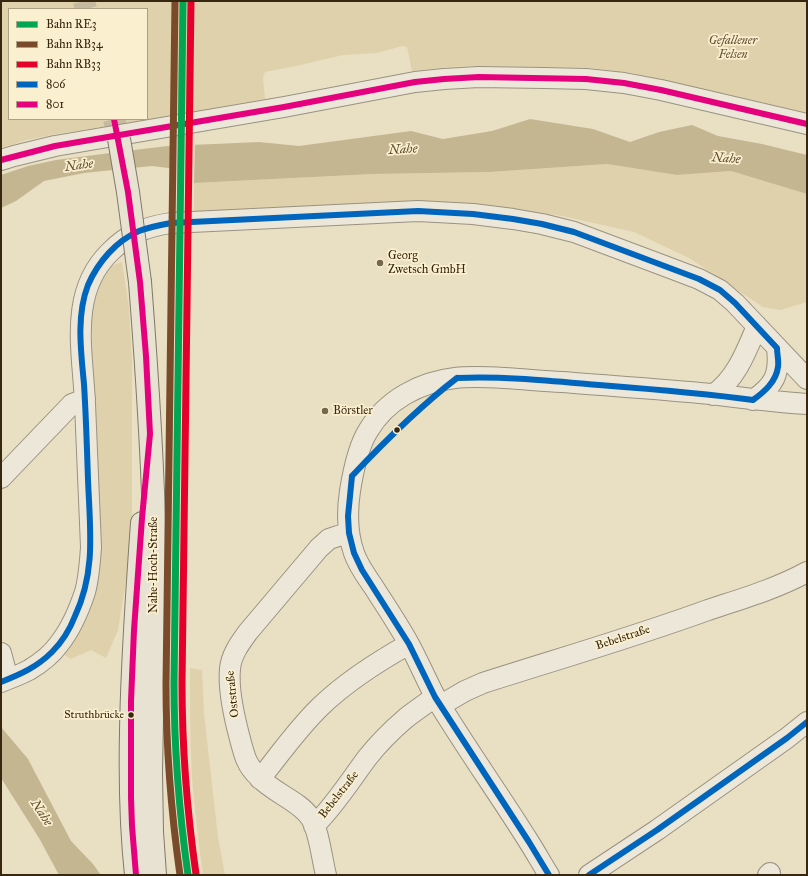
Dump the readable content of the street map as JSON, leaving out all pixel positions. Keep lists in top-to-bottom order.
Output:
{
  "streets": {
    "main road": ["Nahe-Hoch-Straße"],
    "street": ["Bebelstraße", "Oststraße"]
  },
  "crossings": [
    ["Bebelstraße", "Oststraße"]
  ],
  "water": ["Nahe"],
  "parks": ["Gefallener Felsen"],
  "places": ["Georg Zwetsch GmbH", "Börstler", "Struthbrücke"],
  "lines": [
    "rail line RE3",
    "rail line RB34",
    "rail line RB33",
    "transit line 801",
    "transit line 806"
  ],
  "legend": [
    "Bahn RE3",
    "Bahn RB34",
    "Bahn RB33",
    "806",
    "801"
  ]
}
